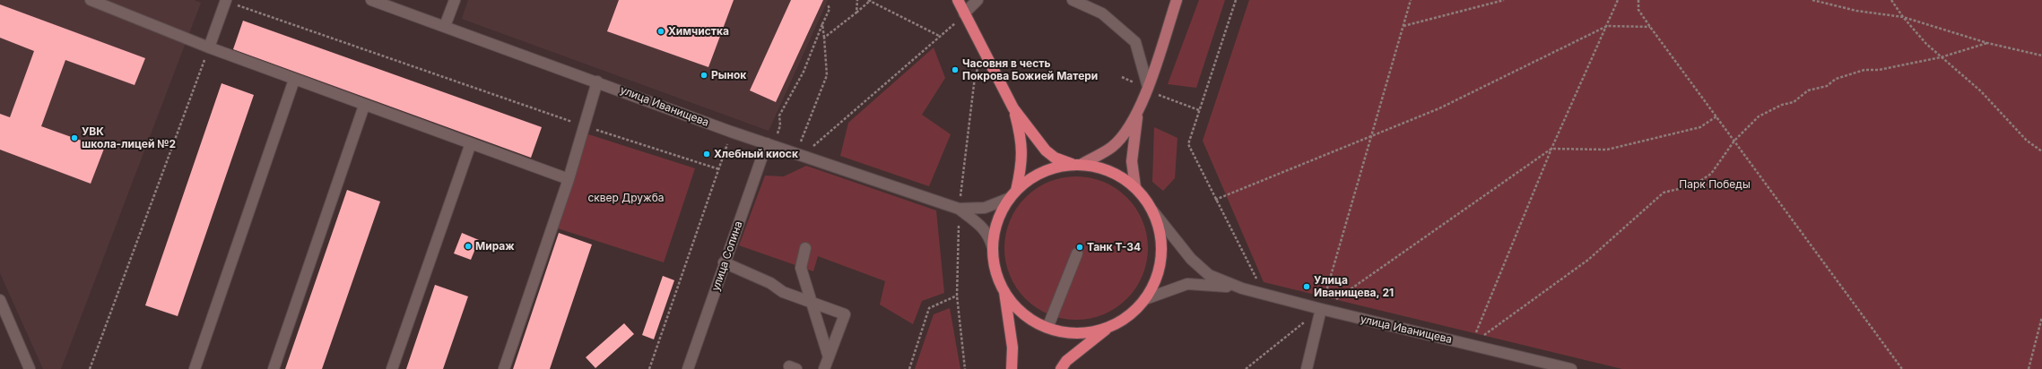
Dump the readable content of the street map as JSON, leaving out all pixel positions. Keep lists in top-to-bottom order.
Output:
{
  "streets": {
    "street": ["улица Иванищева", "улица Сопина"]
  },
  "crossings": [
    ["улица Иванищева", "улица Сопина"]
  ],
  "parks": ["Парк Победы", "сквер Дружба"],
  "places": [
    "Химчистка",
    "Часовня в честь Покрова Божией Матери",
    "Рынок",
    "УВК школа-лицей №2",
    "Хлебный киоск",
    "Мираж",
    "Танк Т-34",
    "Улица Иванищева, 21"
  ]
}
